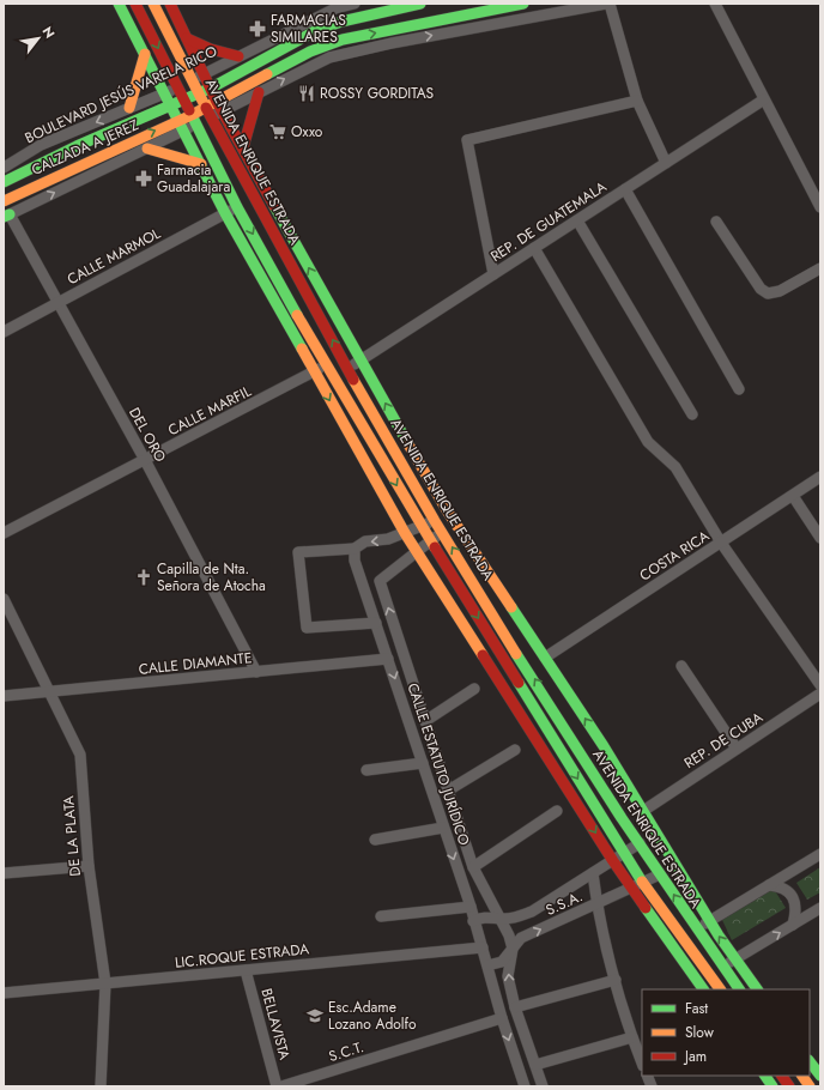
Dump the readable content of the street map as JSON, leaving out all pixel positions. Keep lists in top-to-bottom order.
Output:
{
  "streets": {
    "main road": ["BOULEVARD JESÚS VARELA RICO", "CALZADA A JEREZ", "AVENIDA ENRIQUE ESTRADA"],
    "street": [
      "REP. DE GUATEMALA",
      "CALLE MARMOL",
      "CALLE MARFIL",
      "DEL ORO",
      "COSTA RICA",
      "CALLE DIAMANTE",
      "REP. DE CUBA",
      "CALLE ESTATUTO JURÍDICO",
      "DE LA PLATA",
      "S.S.A.",
      "LIC.ROQUE ESTRADA",
      "BELLAVISTA",
      "S.C.T."
    ]
  },
  "crossings": [
    ["BOULEVARD JESÚS VARELA RICO", "CALZADA A JEREZ"],
    ["BOULEVARD JESÚS VARELA RICO", "AVENIDA ENRIQUE ESTRADA"],
    ["AVENIDA ENRIQUE ESTRADA", "REP. DE GUATEMALA"],
    ["AVENIDA ENRIQUE ESTRADA", "CALLE MARMOL"],
    ["AVENIDA ENRIQUE ESTRADA", "CALLE MARFIL"],
    ["AVENIDA ENRIQUE ESTRADA", "S.S.A."],
    ["CALLE MARMOL", "DEL ORO"],
    ["CALLE MARFIL", "DEL ORO"],
    ["DEL ORO", "CALLE DIAMANTE"],
    ["CALLE DIAMANTE", "CALLE ESTATUTO JURÍDICO"],
    ["CALLE DIAMANTE", "DE LA PLATA"],
    ["CALLE ESTATUTO JURÍDICO", "S.S.A."],
    ["CALLE ESTATUTO JURÍDICO", "LIC.ROQUE ESTRADA"],
    ["CALLE ESTATUTO JURÍDICO", "S.C.T."],
    ["DE LA PLATA", "LIC.ROQUE ESTRADA"],
    ["LIC.ROQUE ESTRADA", "BELLAVISTA"]
  ],
  "places": {
    "pharmacy": ["FARMACIAS SIMILARES", "Farmacia Guadalajara"],
    "restaurant": ["ROSSY GORDITAS"],
    "supermarket": ["Oxxo"],
    "church": ["Capilla de Nta. Señora de Atocha"],
    "school or university": ["Esc.Adame Lozano Adolfo"]
  },
  "legend": ["Fast", "Slow", "Jam"],
  "north": "top right"
}
